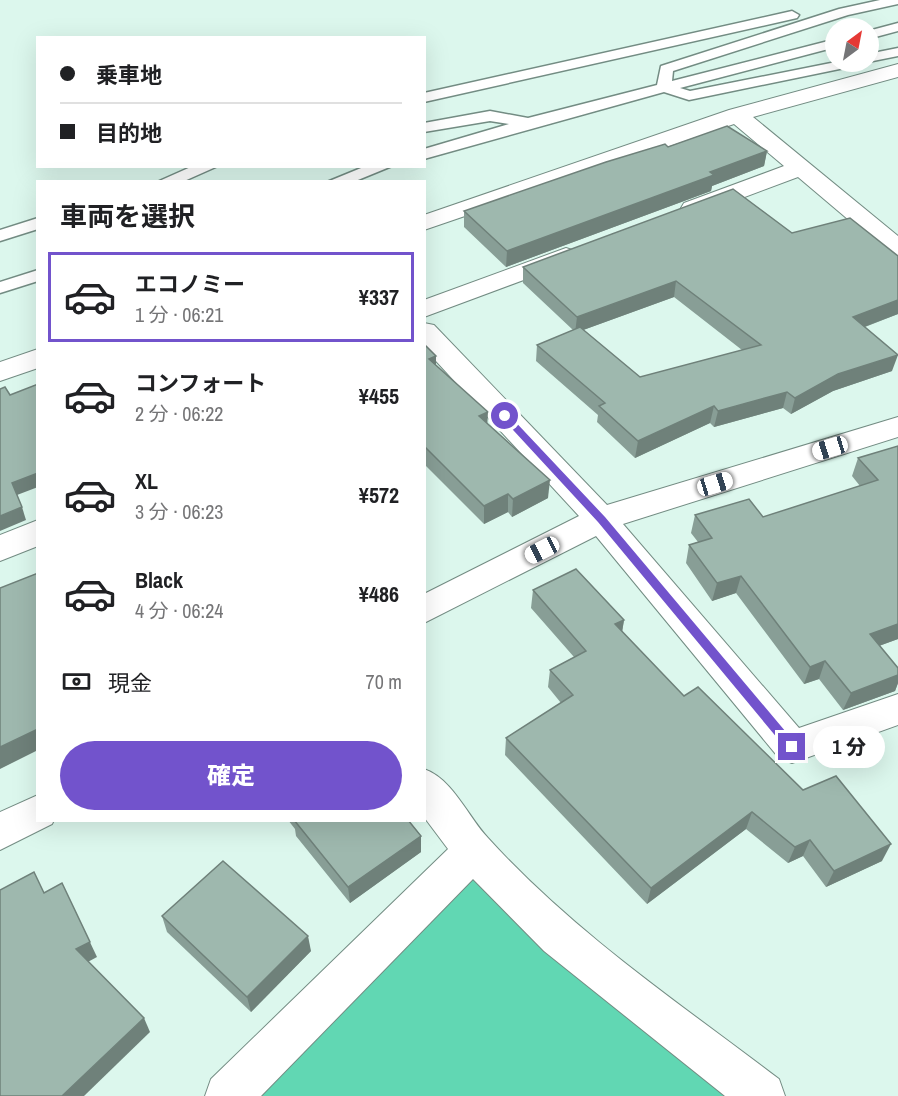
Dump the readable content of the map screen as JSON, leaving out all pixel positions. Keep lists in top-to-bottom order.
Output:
{
  "north": "top right",
  "page": {
    "banner": ["乗車地", "目的地"],
    "heading": "車両を選択",
    "list": [
      {
        "name": "エコノミー",
        "note": "1 分 · 06:21",
        "value": "¥337"
      },
      {
        "name": "コンフォート",
        "note": "2 分 · 06:22",
        "value": "¥455"
      },
      {
        "name": "XL",
        "note": "3 分 · 06:23",
        "value": "¥572"
      },
      {
        "name": "Black",
        "note": "4 分 · 06:24",
        "value": "¥486"
      }
    ],
    "pay": ["現金", "70 m"],
    "bubble": "1 分",
    "buttons": "確定"
  }
}
